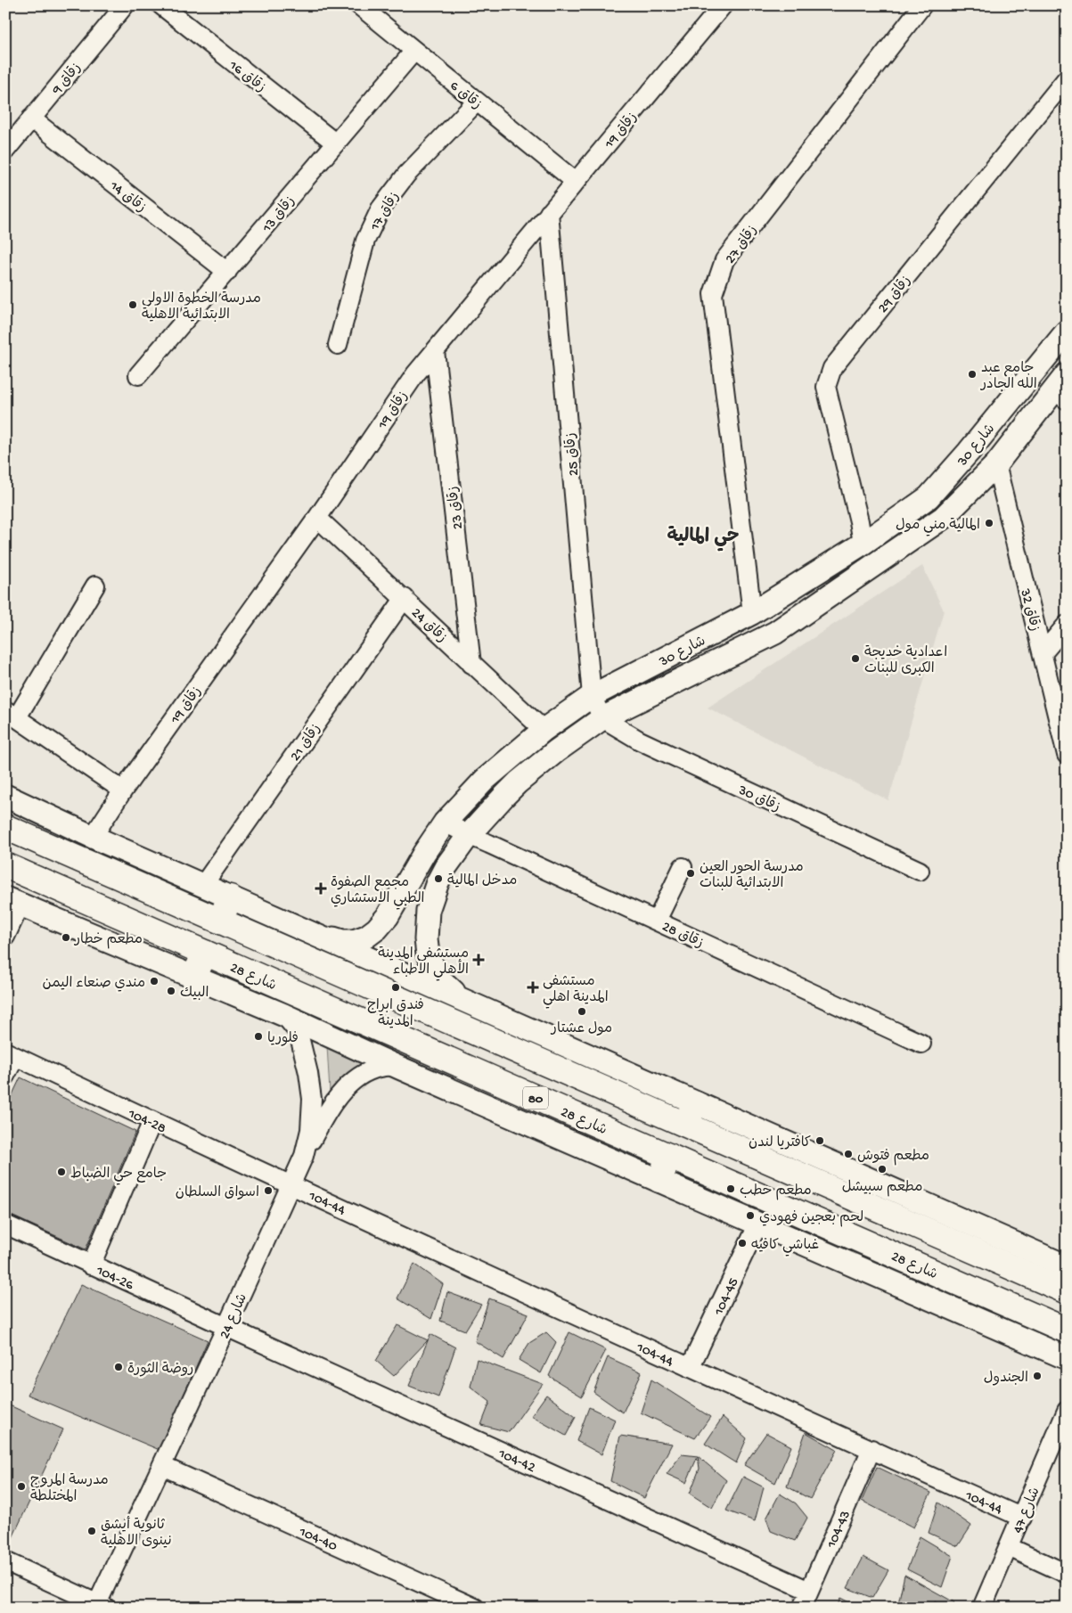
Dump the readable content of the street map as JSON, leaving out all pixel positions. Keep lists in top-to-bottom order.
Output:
{
  "streets": {
    "highway": ["شارع 28", "80"],
    "main road": ["شارع 30"],
    "street": [
      "زقاق 16",
      "زقاق 9",
      "زقاق 6",
      "زقاق 19",
      "زقاق 14",
      "زقاق 17",
      "زقاق 13",
      "زقاق 27",
      "زقاق 29",
      "زقاق 25",
      "زقاق 23",
      "زقاق 32",
      "زقاق 24",
      "زقاق 21",
      "زقاق 30",
      "زقاق 28",
      "104-28",
      "104-44",
      "104-26",
      "104-45",
      "شارع 24",
      "104-42",
      "شارع 47",
      "104-43",
      "104-40"
    ]
  },
  "crossings": [
    ["زقاق 16", "زقاق 13"],
    ["زقاق 9", "زقاق 14"],
    ["زقاق 6", "زقاق 19"],
    ["زقاق 6", "زقاق 17"],
    ["زقاق 6", "زقاق 13"],
    ["زقاق 19", "زقاق 25"],
    ["زقاق 19", "زقاق 23"],
    ["زقاق 19", "زقاق 24"],
    ["زقاق 14", "زقاق 13"],
    ["زقاق 27", "شارع 30"],
    ["زقاق 29", "شارع 30"],
    ["شارع 30", "زقاق 25"],
    ["شارع 30", "زقاق 32"],
    ["شارع 30", "زقاق 24"],
    ["شارع 30", "زقاق 30"],
    ["شارع 30", "زقاق 28"],
    ["زقاق 23", "زقاق 24"],
    ["زقاق 24", "زقاق 21"],
    ["104-28", "104-44"],
    ["104-28", "شارع 24"],
    ["104-44", "104-45"],
    ["104-44", "شارع 24"],
    ["104-44", "شارع 47"],
    ["104-44", "104-43"],
    ["104-26", "شارع 24"],
    ["104-26", "104-42"],
    ["شارع 24", "104-42"],
    ["شارع 24", "104-40"],
    ["104-42", "104-43"]
  ],
  "districts": ["حي المالية"],
  "places": {
    "other": [
      "مدرسة الخطوة الاولى الابتدائية الاهلية",
      "جامع عبد الله الجادر",
      "المالية مني مول",
      "اعدادية خديجة الكبرى للبنات",
      "مدرسة الحور العين الابتدائية للبنات",
      "مدخل المالية",
      "مطعم خطار",
      "مندي صنعاء اليمن",
      "فندق ابراج المدينة",
      "البيك",
      "مول عشتار",
      "فلوريا",
      "كافتريا لندن",
      "مطعم فتوش",
      "مطعم سبيشل",
      "جامع حي الضباط",
      "مطعم حطب",
      "اسواق السلطان",
      "لحم بعجين فهودي",
      "غباشي كافيه",
      "روضة الثورة",
      "الجندول",
      "مدرسة المروج المختلطة",
      "ثانوية أيشق نينوى الاهلية"
    ],
    "health": ["مجمع الصفوة الطبي الاستشاري", "مستشفى المدينة الأهلي الاطباء", "مستشفى المدينة اهلي"]
  }
}
